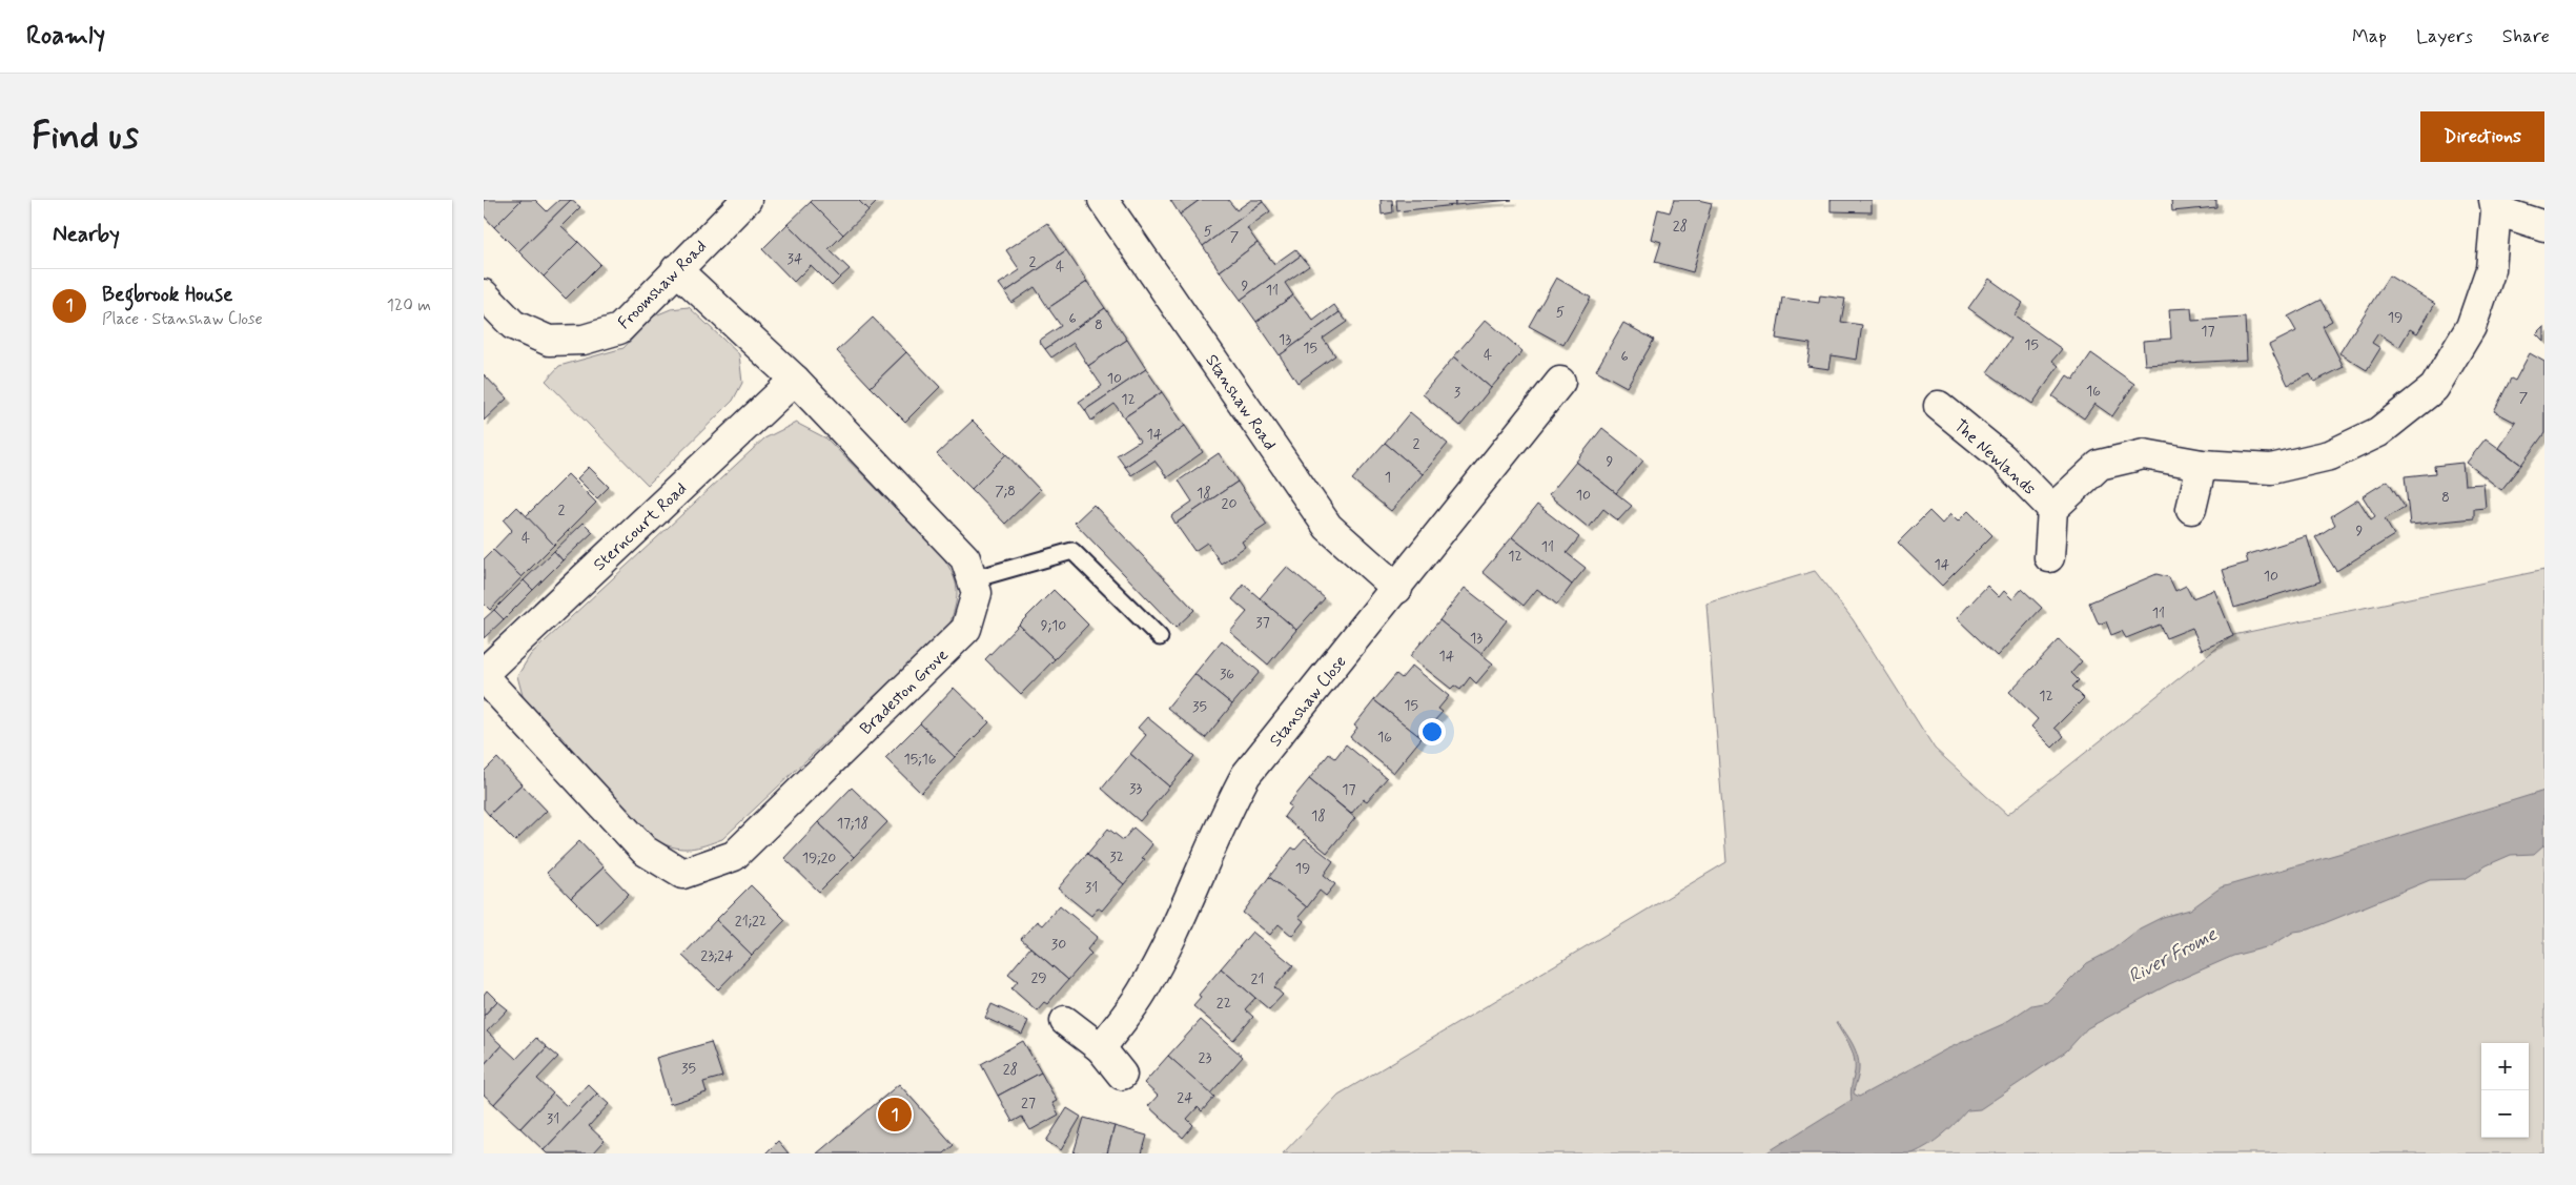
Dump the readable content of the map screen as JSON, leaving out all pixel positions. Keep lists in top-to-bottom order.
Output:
{
  "streets": {
    "street": [
      "Froomshaw Road",
      "Stanshaw Road",
      "The Newlands",
      "Sterncourt Road",
      "Bradeston Grove",
      "Stanshaw Close"
    ]
  },
  "crossings": [
    ["Froomshaw Road", "Bradeston Grove"],
    ["Stanshaw Road", "Stanshaw Close"],
    ["Sterncourt Road", "Bradeston Grove"]
  ],
  "water": ["River Frome"],
  "house_numbers": [
    "28",
    "5",
    "7",
    "34",
    "2",
    "4",
    "9",
    "11",
    "5",
    "19",
    "6",
    "8",
    "17",
    "13",
    "15",
    "15",
    "4",
    "6",
    "10",
    "16",
    "3",
    "7",
    "12",
    "14",
    "2",
    "9",
    "1",
    "7;8",
    "18",
    "10",
    "8",
    "20",
    "2",
    "9",
    "4",
    "11",
    "12",
    "14",
    "10",
    "11",
    "37",
    "9;10",
    "13",
    "14",
    "36",
    "12",
    "15",
    "35",
    "16",
    "15;16",
    "33",
    "17",
    "18",
    "17;18",
    "32",
    "19;20",
    "19",
    "31",
    "21;22",
    "30",
    "23;24",
    "29",
    "21",
    "22",
    "23",
    "35",
    "28",
    "24",
    "27",
    "31"
  ],
  "page": {
    "header": "Roamly",
    "nav": ["Map", "Layers", "Share"],
    "buttons": "Directions",
    "title": "Find us",
    "heading": "Nearby",
    "list": [
      {
        "mark": "1",
        "name": "Begbrook House",
        "note": "Place · Stanshaw Close",
        "value": "120 m"
      }
    ],
    "map_buttons": ["+", "−"],
    "pins": "1"
  }
}
